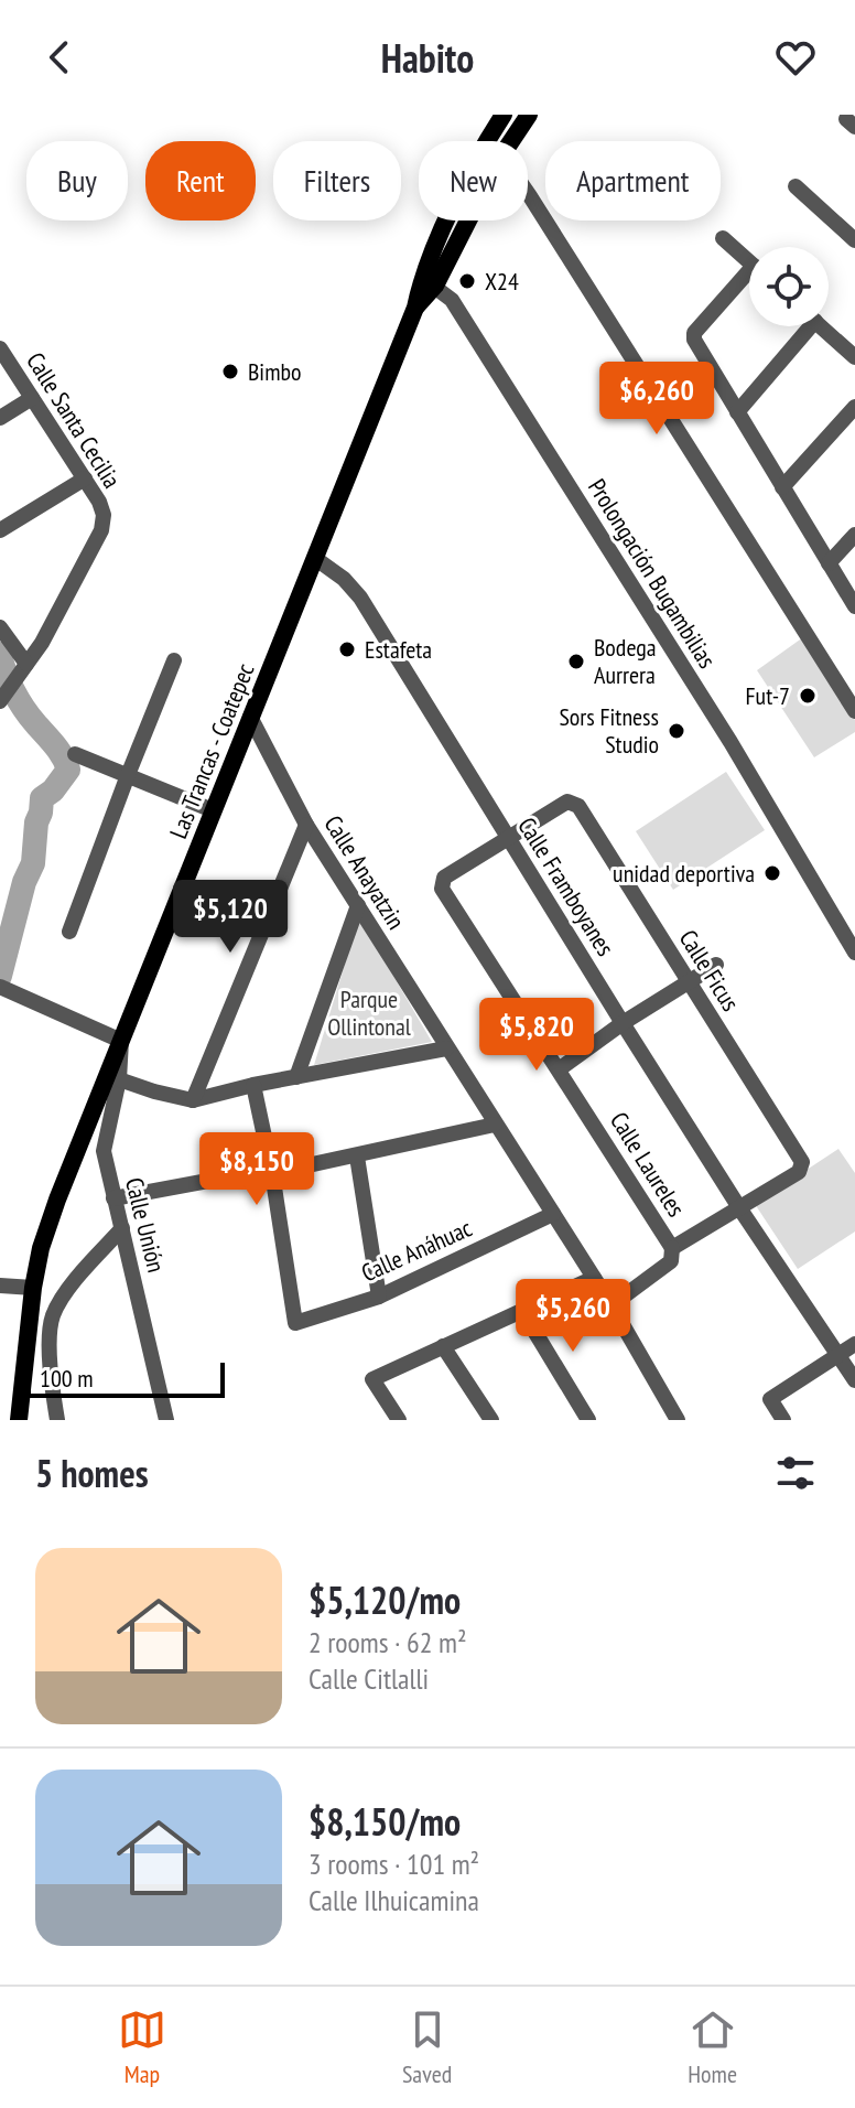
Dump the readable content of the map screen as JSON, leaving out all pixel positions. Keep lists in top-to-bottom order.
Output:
{
  "streets": {
    "main road": ["Las Trancas - Coatepec"],
    "street": [
      "Calle Santa Cecilia",
      "Prolongación Bugambilias",
      "Calle Anayatzin",
      "Calle Framboyanes",
      "Calle Ficus",
      "Calle Laureles",
      "Calle Unión",
      "Calle Anáhuac"
    ]
  },
  "crossings": [
    ["Prolongación Bugambilias", "Las Trancas - Coatepec"],
    ["Las Trancas - Coatepec", "Calle Anayatzin"],
    ["Las Trancas - Coatepec", "Calle Framboyanes"],
    ["Las Trancas - Coatepec", "Calle Unión"],
    ["Calle Anayatzin", "Calle Anáhuac"],
    ["Calle Framboyanes", "Calle Ficus"],
    ["Calle Framboyanes", "Calle Laureles"],
    ["Calle Ficus", "Calle Laureles"]
  ],
  "parks": ["Parque Ollintonal"],
  "places": [
    "X24",
    "Bimbo",
    "Estafeta",
    "Bodega Aurrera",
    "Fut-7",
    "Sors Fitness Studio",
    "unidad deportiva"
  ],
  "scale_bar": "100 m",
  "page": {
    "header": "Habito",
    "chip": [
      "Buy",
      "Rent",
      "Filters",
      "New",
      "Apartment"
    ],
    "price": [
      "$6,260",
      "$5,120",
      "$5,820",
      "$8,150",
      "$5,260"
    ],
    "scale": "100 m",
    "heading": "5 homes",
    "list": [
      {
        "name": "$5,120/mo",
        "note": "2 rooms · 62 m² · Calle Citlalli"
      },
      {
        "name": "$8,150/mo",
        "note": "3 rooms · 101 m² · Calle Ilhuicamina"
      }
    ],
    "tabs": ["Map", "Saved", "Home"]
  }
}
